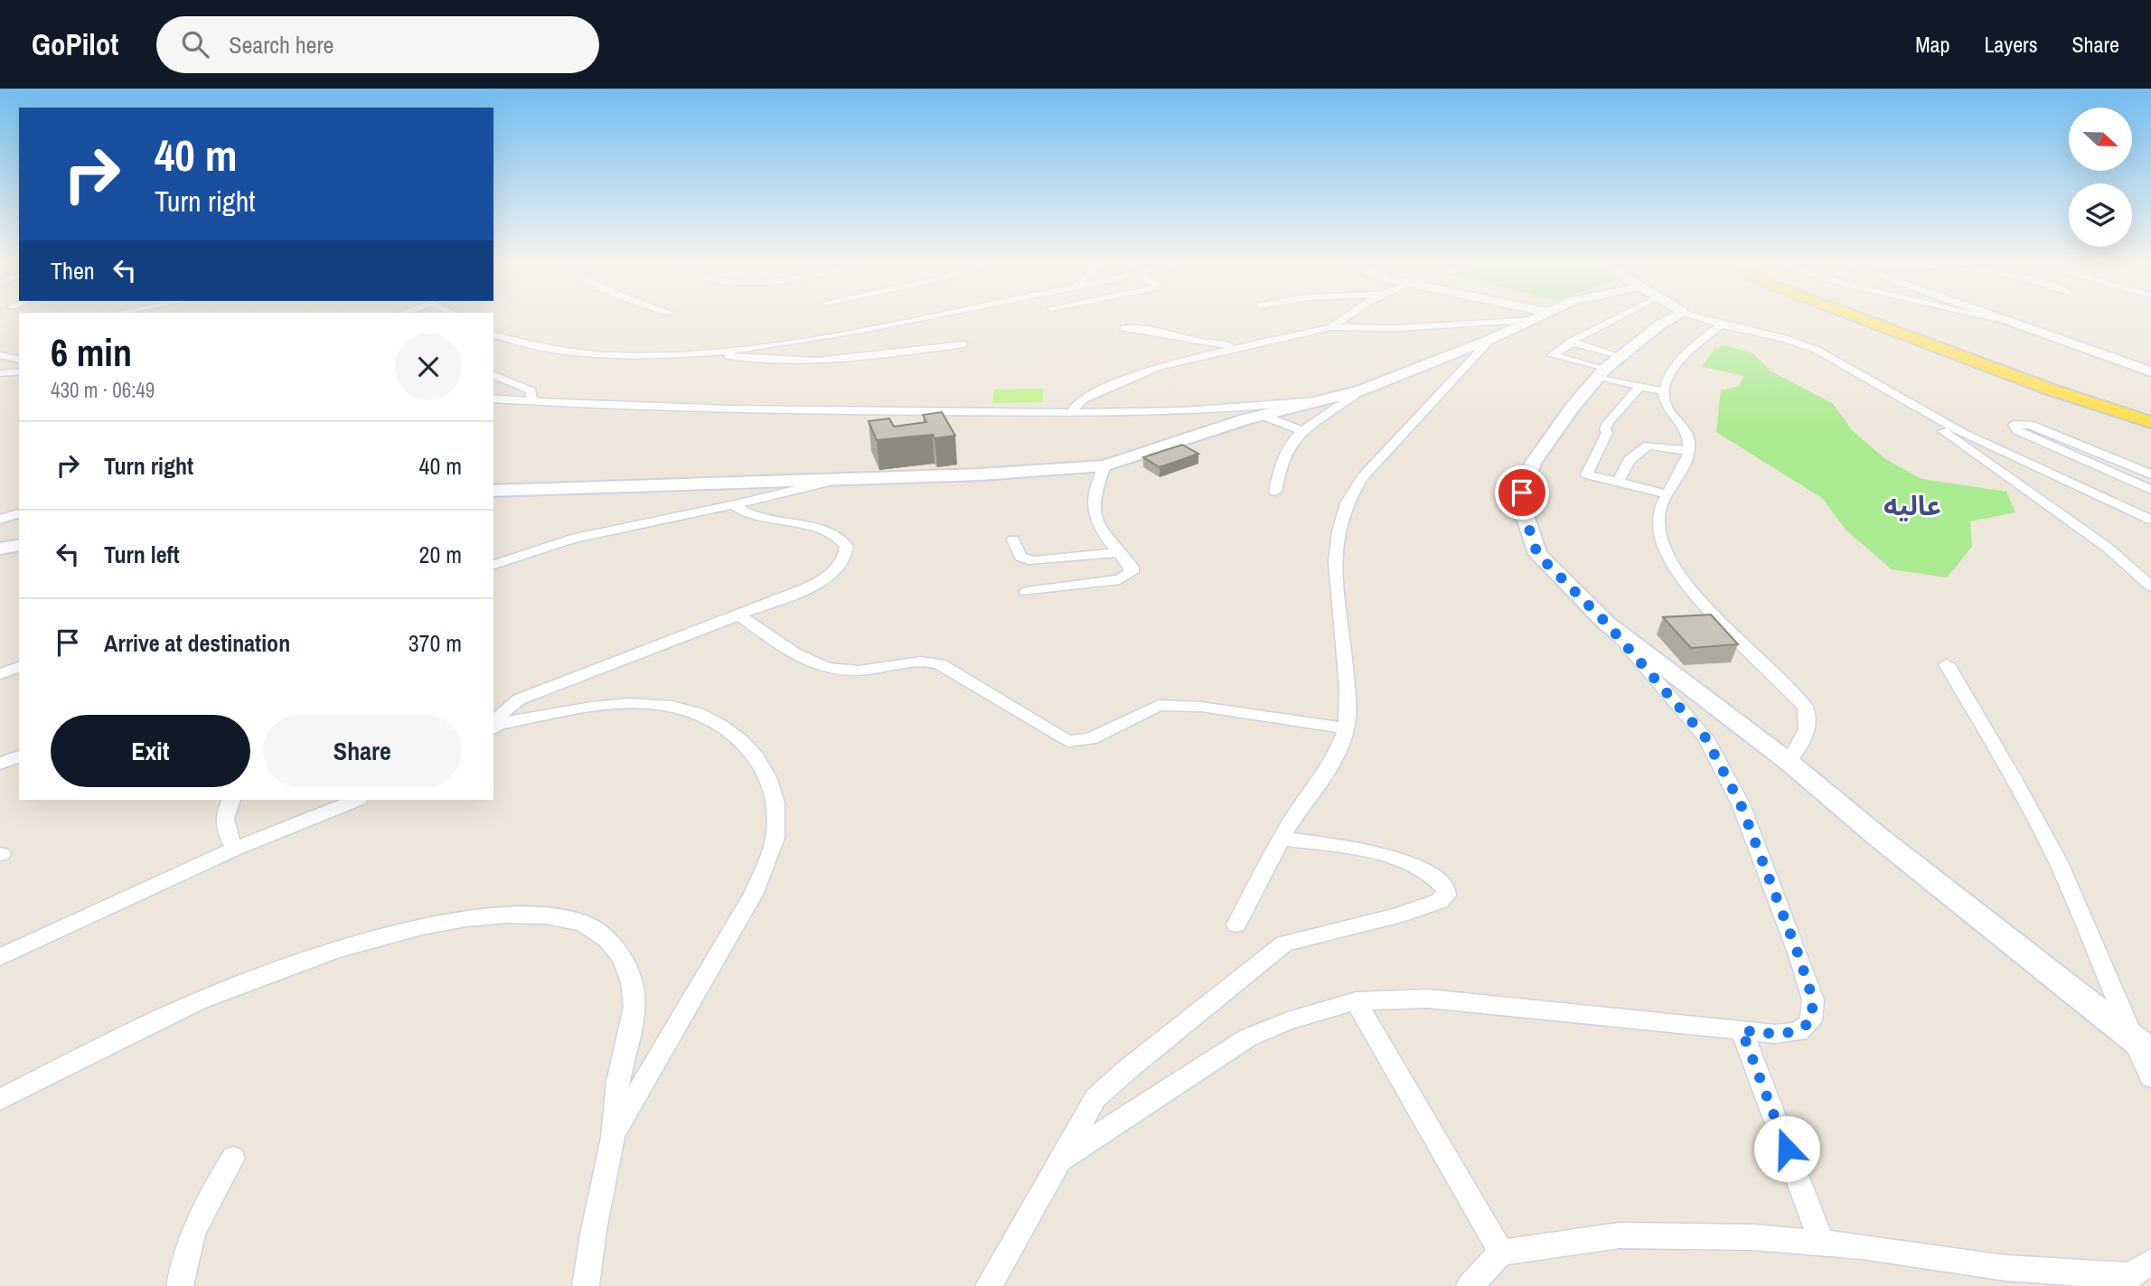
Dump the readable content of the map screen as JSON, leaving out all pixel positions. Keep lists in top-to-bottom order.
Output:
{
  "districts": ["عاليه"],
  "north": "right",
  "page": {
    "header": "GoPilot",
    "search": "Search here",
    "nav": ["Map", "Layers", "Share"],
    "turn": ["40 m", "Turn right"],
    "then": "Then",
    "heading": ["6 min", "430 m · 06:49"],
    "list": [
      {
        "name": "Turn right",
        "value": "40 m"
      },
      {
        "name": "Turn left",
        "value": "20 m"
      },
      {
        "name": "Arrive at destination",
        "value": "370 m"
      }
    ],
    "buttons": ["Exit", "Share"]
  }
}
